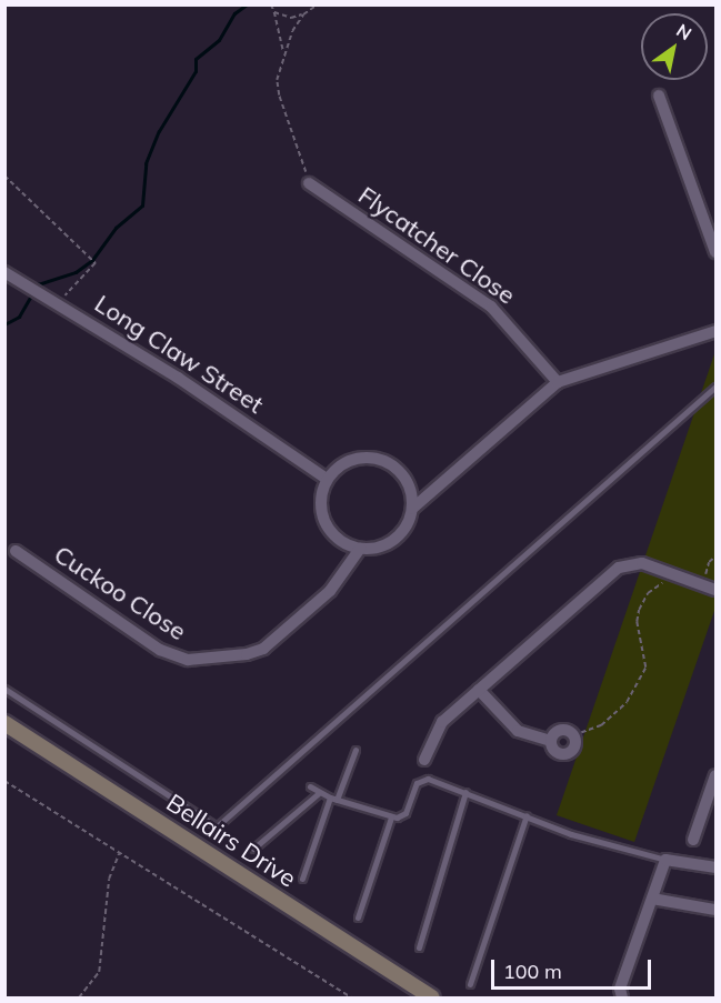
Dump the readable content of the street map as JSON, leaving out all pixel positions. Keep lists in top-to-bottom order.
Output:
{
  "streets": {
    "street": [
      "Flycatcher Close",
      "Long Claw Street",
      "Cuckoo Close",
      "Bellairs Drive"
    ]
  },
  "crossings": [
    ["Long Claw Street", "Cuckoo Close"]
  ],
  "scale_bar": "100 m",
  "north": "top right"
}
